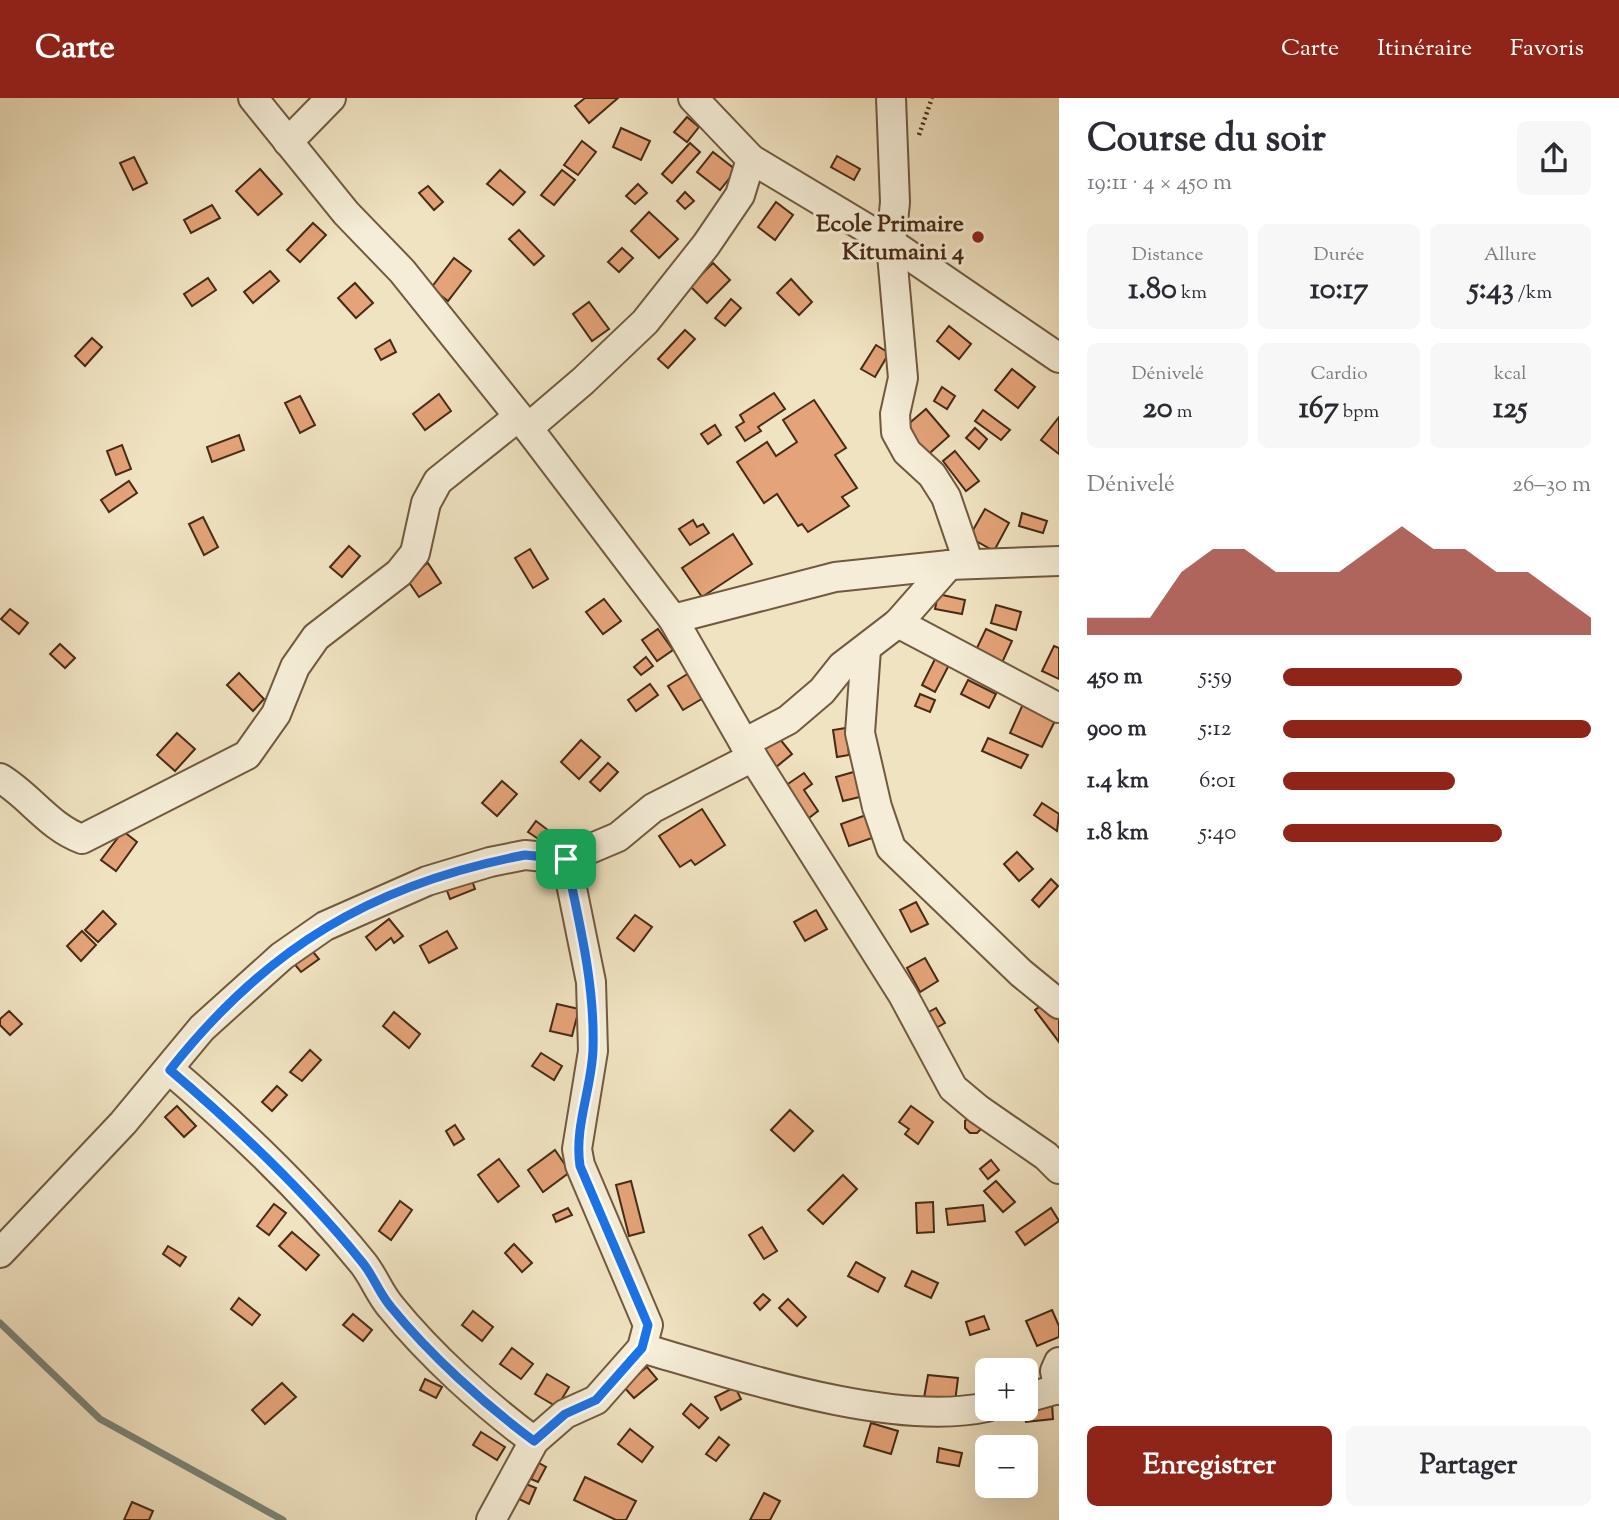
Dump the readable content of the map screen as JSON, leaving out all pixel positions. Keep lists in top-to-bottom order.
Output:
{
  "places": ["Ecole Primaire Kitumaini 4"],
  "page": {
    "header": "Carte",
    "nav": ["Carte", "Itinéraire", "Favoris"],
    "heading": ["Course du soir", "19:11 · 4 × 450 m"],
    "stats": [
      ["Distance", "1.80 km"],
      ["Durée", "10:17"],
      ["Allure", "5:43 /km"],
      ["Dénivelé", "20 m"],
      ["Cardio", "167 bpm"],
      ["kcal", "125"]
    ],
    "chart": ["Dénivelé", "26–30 m"],
    "list": [
      {
        "name": "450 m",
        "note": "5:59"
      },
      {
        "name": "900 m",
        "note": "5:12"
      },
      {
        "name": "1.4 km",
        "note": "6:01"
      },
      {
        "name": "1.8 km",
        "note": "5:40"
      }
    ],
    "map_buttons": ["+", "−"],
    "buttons": ["Enregistrer", "Partager"]
  }
}
